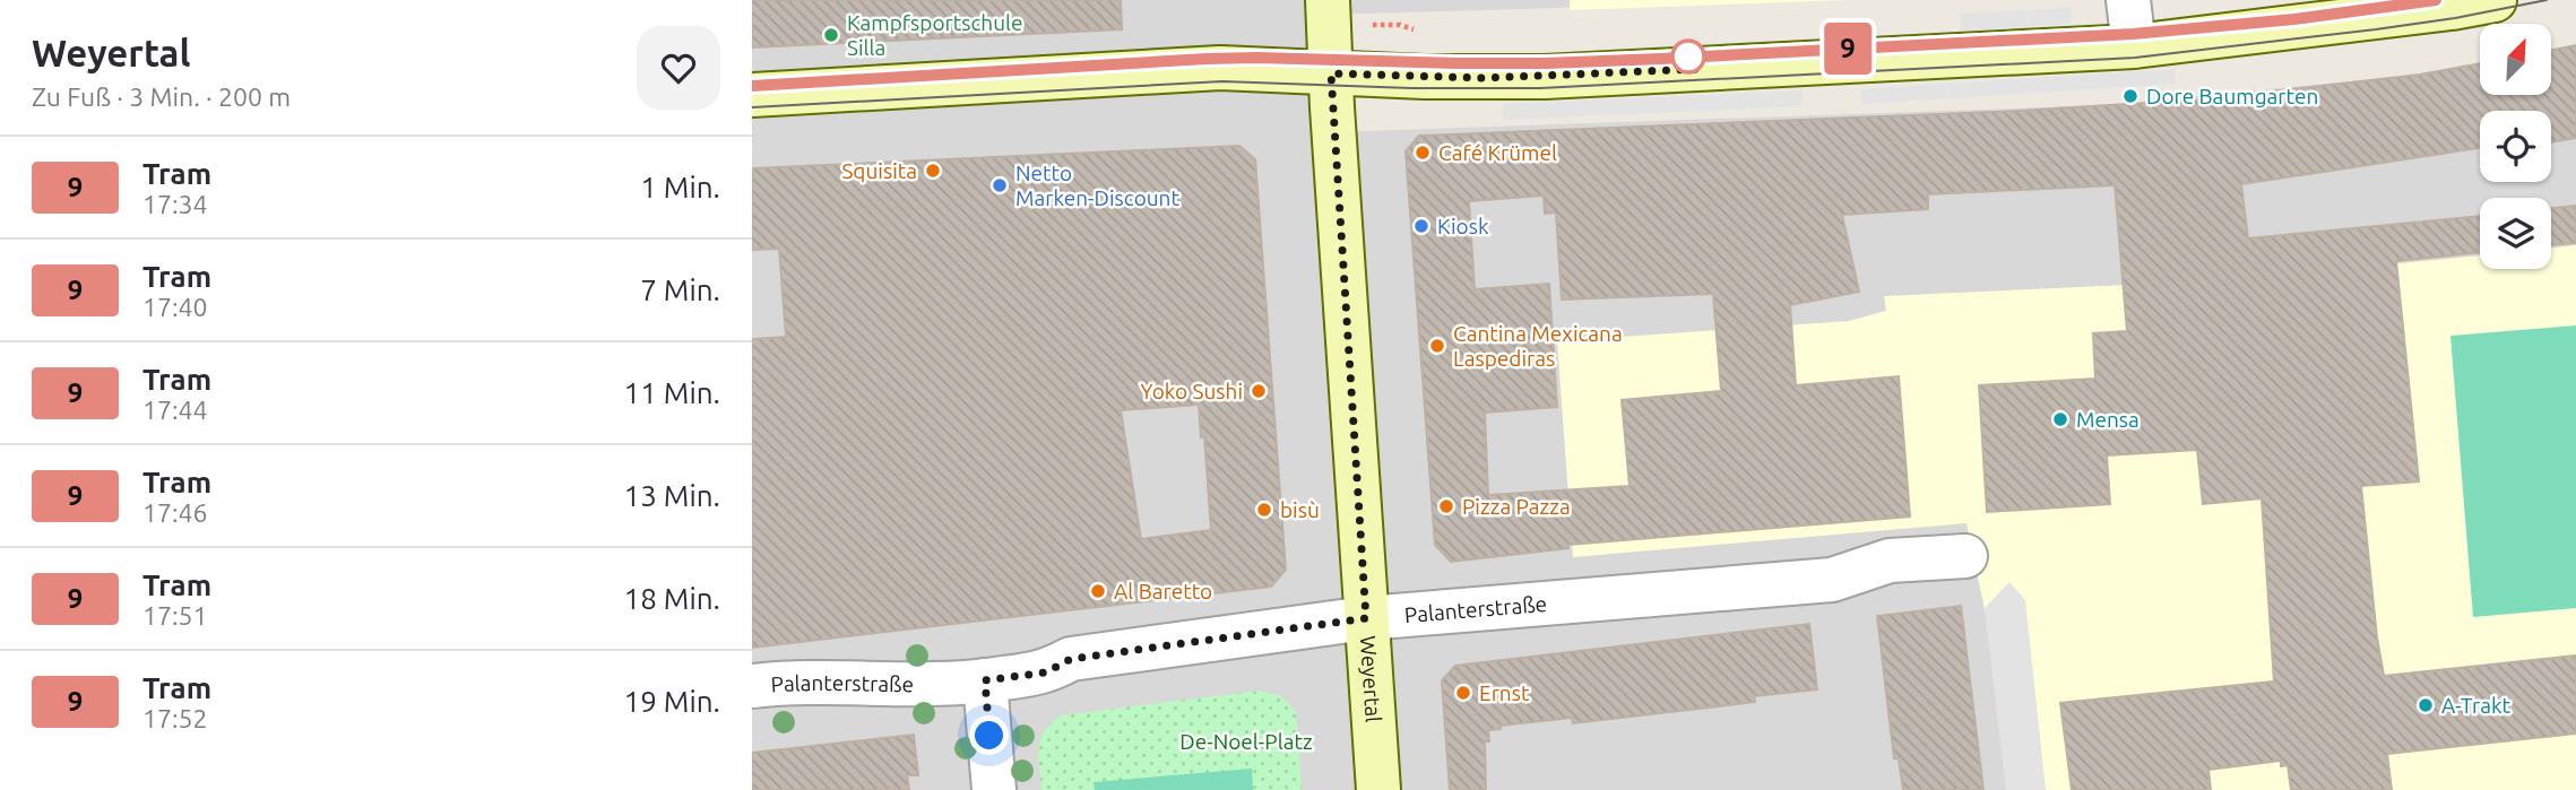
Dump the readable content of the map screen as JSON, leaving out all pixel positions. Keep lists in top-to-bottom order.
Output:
{
  "streets": {
    "street": ["Palanterstraße", "Weyertal"]
  },
  "crossings": [
    ["Palanterstraße", "Weyertal"]
  ],
  "parks": ["De-Noel-Platz"],
  "places": [
    "Kampfsportschule Silla",
    "Dore Baumgarten",
    "Café Krümel",
    "Squisita",
    "Netto Marken-Discount",
    "Kiosk",
    "Cantina Mexicana Laspediras",
    "Yoko Sushi",
    "Mensa",
    "Pizza Pazza",
    "bisù",
    "Al Baretto",
    "Ernst",
    "A-Trakt"
  ],
  "lines": ["tram line 9"],
  "north": "top right",
  "page": {
    "heading": ["Weyertal", "Zu Fuß · 3 Min. · 200 m"],
    "on_map": "9",
    "list": [
      {
        "mark": "9",
        "name": "Tram",
        "note": "17:34",
        "value": "1 Min."
      },
      {
        "mark": "9",
        "name": "Tram",
        "note": "17:40",
        "value": "7 Min."
      },
      {
        "mark": "9",
        "name": "Tram",
        "note": "17:44",
        "value": "11 Min."
      },
      {
        "mark": "9",
        "name": "Tram",
        "note": "17:46",
        "value": "13 Min."
      },
      {
        "mark": "9",
        "name": "Tram",
        "note": "17:51",
        "value": "18 Min."
      },
      {
        "mark": "9",
        "name": "Tram",
        "note": "17:52",
        "value": "19 Min."
      }
    ]
  }
}
